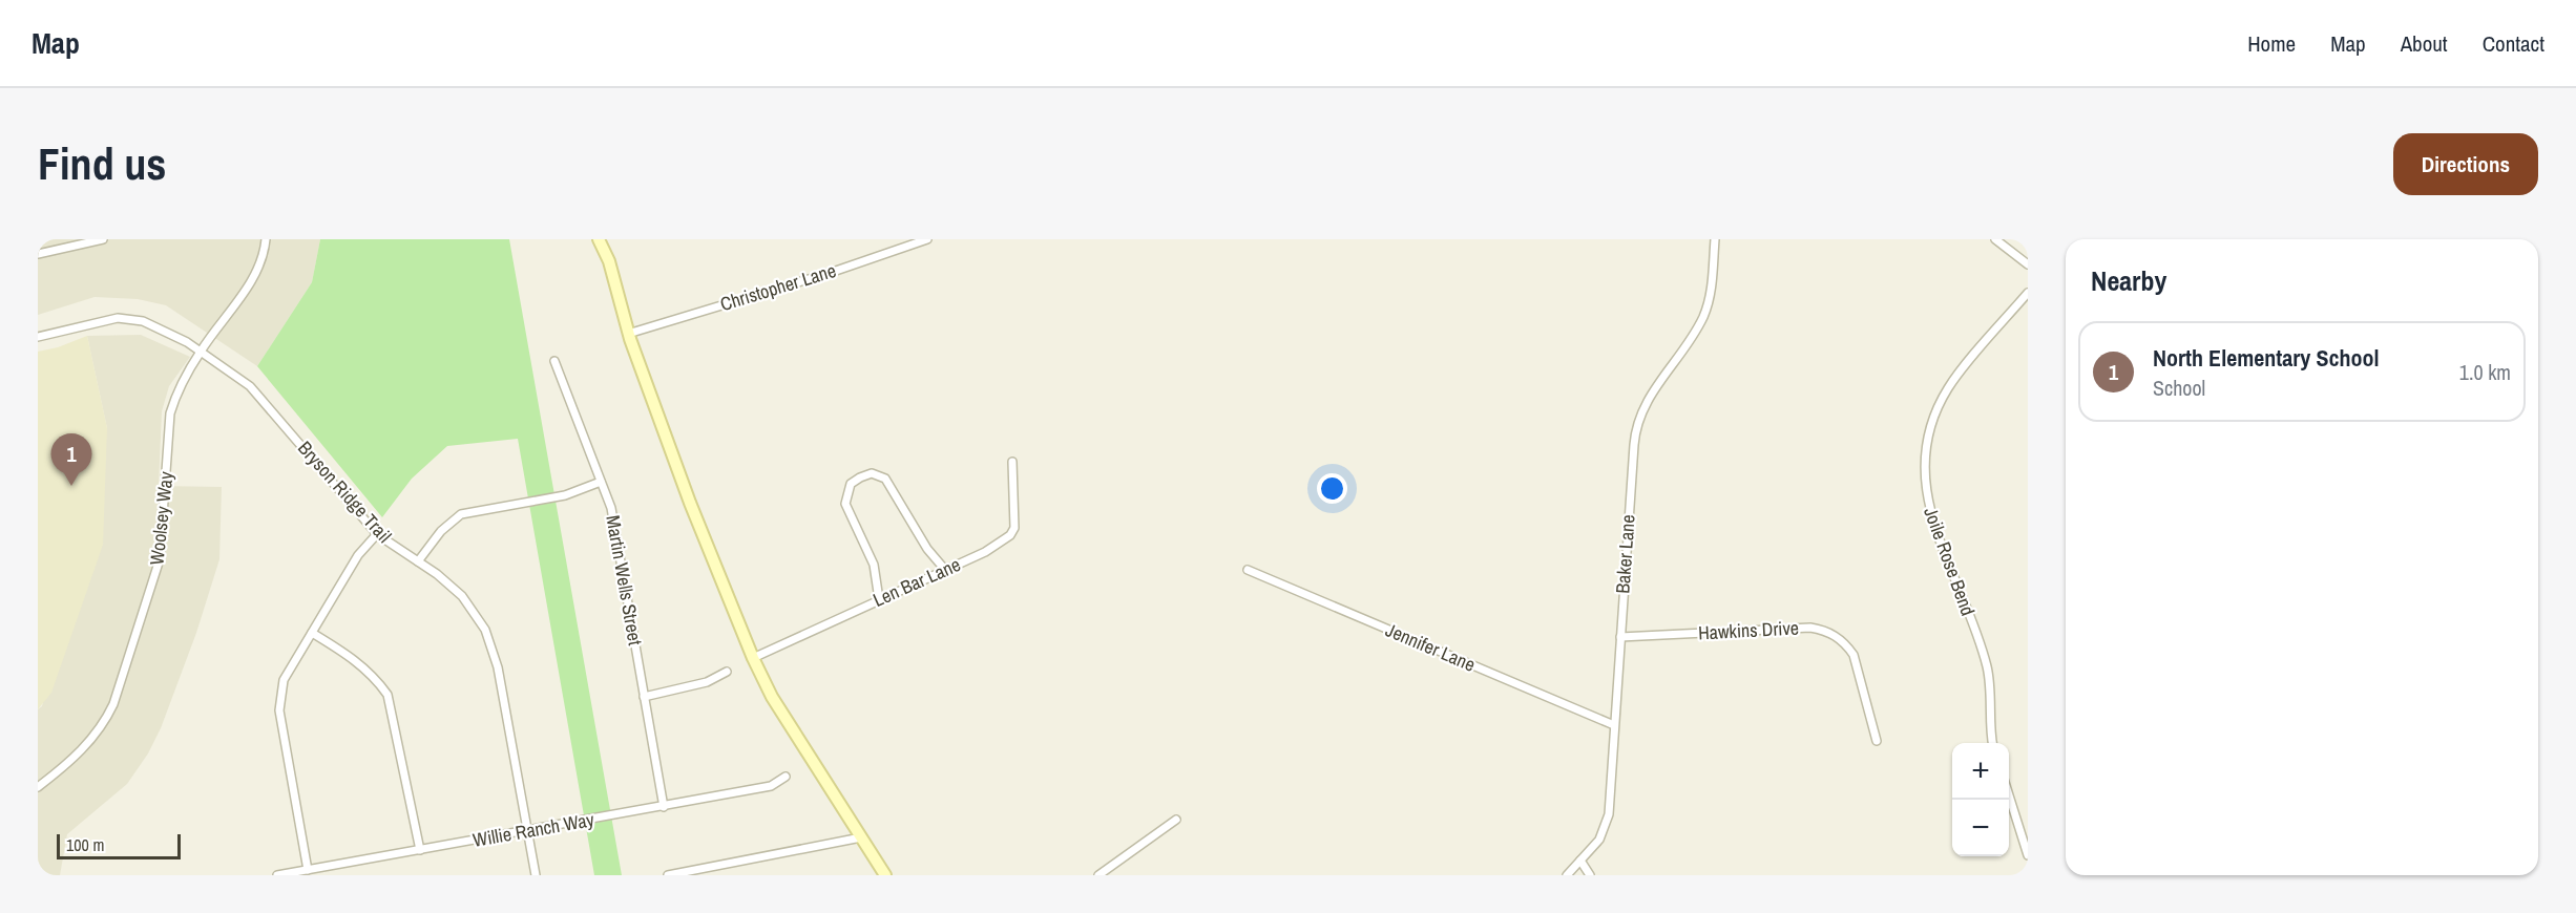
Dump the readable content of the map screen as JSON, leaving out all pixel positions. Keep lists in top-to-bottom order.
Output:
{
  "streets": {
    "street": [
      "Christopher Lane",
      "Bryson Ridge Trail",
      "Woolsey Way",
      "Baker Lane",
      "Joile Rose Bend",
      "Martin Wells Street",
      "Len Bar Lane",
      "Hawkins Drive",
      "Jennifer Lane",
      "Willie Ranch Way"
    ]
  },
  "crossings": [
    ["Bryson Ridge Trail", "Woolsey Way"],
    ["Bryson Ridge Trail", "Willie Ranch Way"],
    ["Baker Lane", "Hawkins Drive"],
    ["Baker Lane", "Jennifer Lane"],
    ["Martin Wells Street", "Willie Ranch Way"]
  ],
  "scale_bar": "100 m",
  "page": {
    "header": "Map",
    "nav": [
      "Home",
      "Map",
      "About",
      "Contact"
    ],
    "buttons": "Directions",
    "title": "Find us",
    "heading": "Nearby",
    "list": [
      {
        "mark": "1",
        "name": "North Elementary School",
        "note": "School",
        "value": "1.0 km"
      }
    ],
    "pins": "1",
    "map_buttons": ["+", "−"],
    "scale": "100 m"
  }
}
